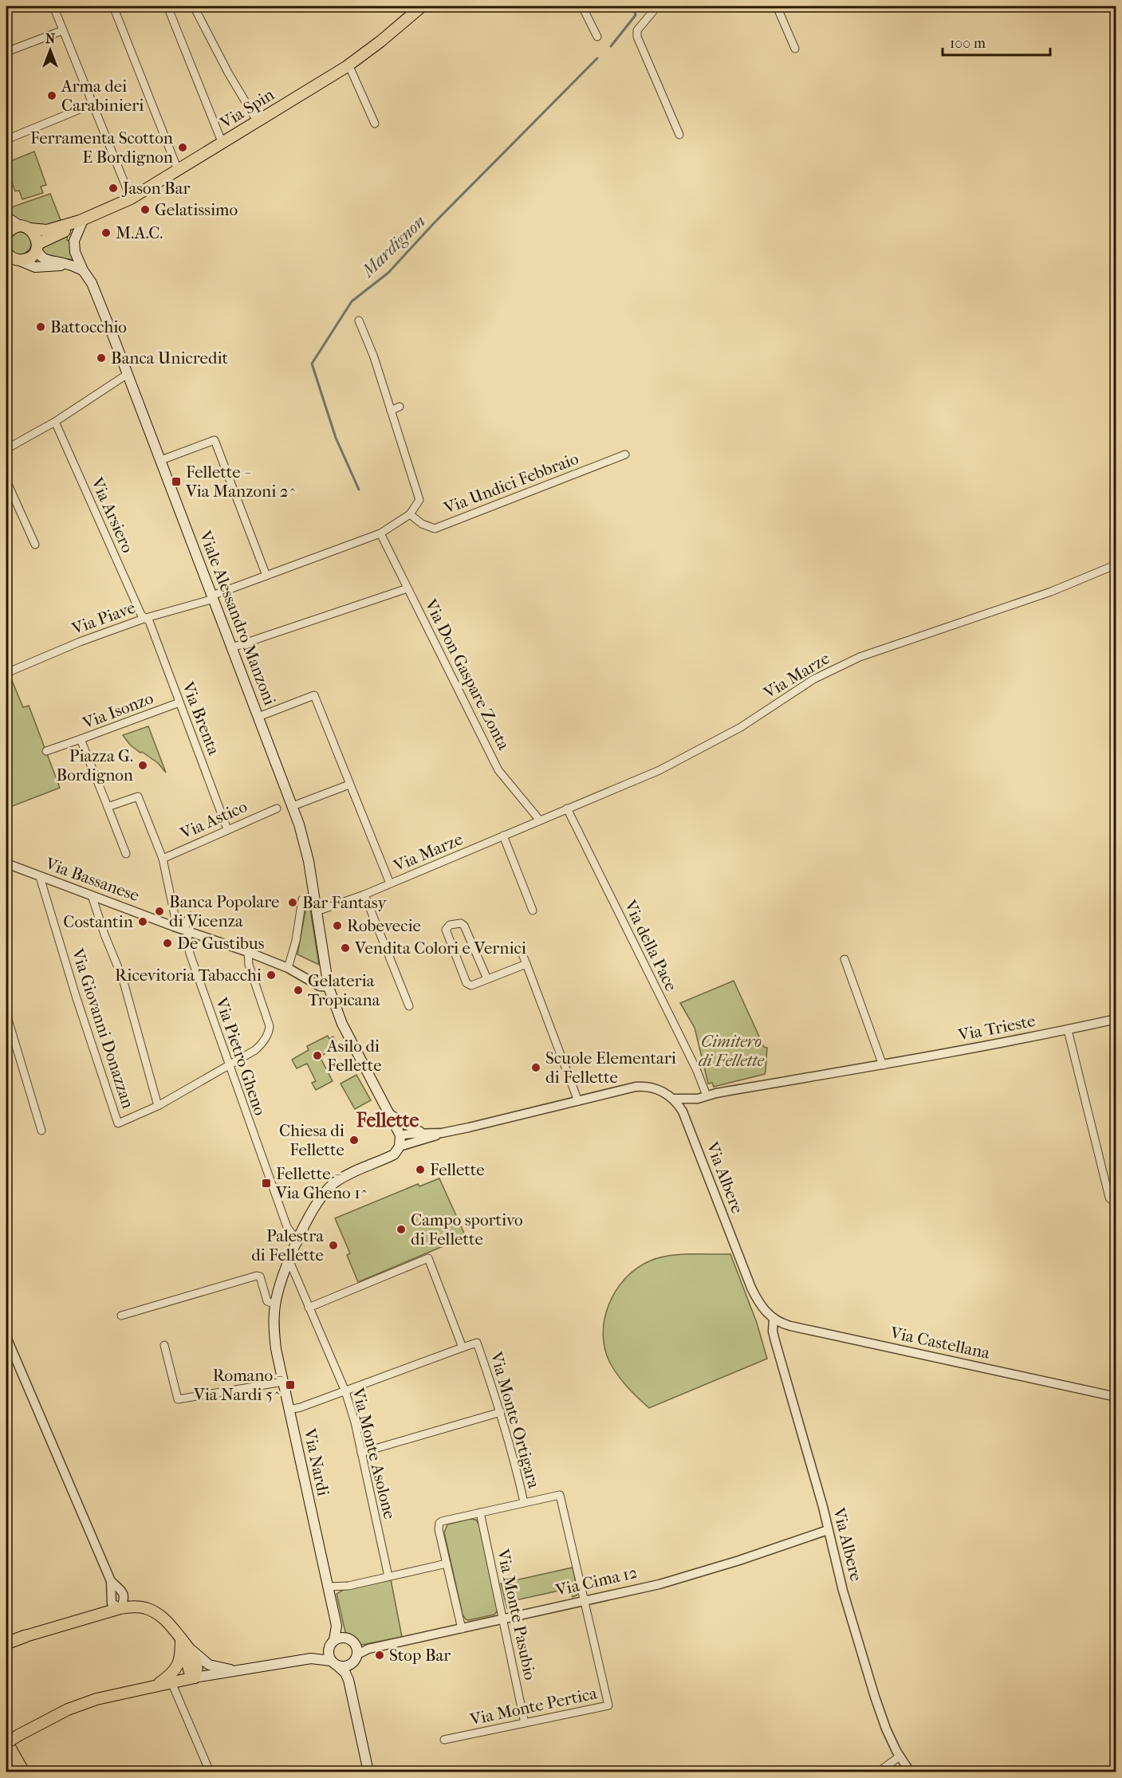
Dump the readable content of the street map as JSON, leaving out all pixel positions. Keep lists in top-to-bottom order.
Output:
{
  "streets": {
    "main road": ["Via Spin", "Viale Alessandro Manzoni", "Via Nardi"],
    "street": [
      "Via Undici Febbraio",
      "Via Arsiero",
      "Via Piave",
      "Via Don Gaspare Zonta",
      "Via Marze",
      "Via Isonzo",
      "Via Brenta",
      "Via Astico",
      "Via Bassanese",
      "Via della Pace",
      "Via Trieste",
      "Via Giovanni Donazzan",
      "Via Pietro Gheno",
      "Via Albere",
      "Via Castellana",
      "Via Monte Ortigara",
      "Via Monte Asolone",
      "Via Cima 12",
      "Via Monte Pasubio",
      "Via Monte Pertica"
    ]
  },
  "crossings": [
    ["Via Spin", "Viale Alessandro Manzoni"],
    ["Via Arsiero", "Via Piave"],
    ["Via Arsiero", "Via Brenta"],
    ["Via Piave", "Viale Alessandro Manzoni"],
    ["Via Piave", "Via Brenta"],
    ["Viale Alessandro Manzoni", "Via Marze"],
    ["Viale Alessandro Manzoni", "Via Bassanese"],
    ["Via Don Gaspare Zonta", "Via Marze"],
    ["Via Marze", "Via della Pace"],
    ["Via Isonzo", "Via Brenta"],
    ["Via Brenta", "Via Astico"],
    ["Via Bassanese", "Via Giovanni Donazzan"],
    ["Via Bassanese", "Via Pietro Gheno"],
    ["Via della Pace", "Via Trieste"],
    ["Via Trieste", "Via Albere"],
    ["Via Giovanni Donazzan", "Via Pietro Gheno"],
    ["Via Pietro Gheno", "Via Nardi"],
    ["Via Albere", "Via Castellana"],
    ["Via Albere", "Via Cima 12"],
    ["Via Monte Ortigara", "Via Monte Asolone"],
    ["Via Monte Asolone", "Via Nardi"],
    ["Via Cima 12", "Via Monte Pasubio"],
    ["Via Cima 12", "Via Monte Pertica"],
    ["Via Monte Pasubio", "Via Monte Pertica"]
  ],
  "districts": ["Fellette"],
  "water": ["Mardignon"],
  "parks": ["Cimitero di Fellette"],
  "places": {
    "other": [
      "Arma dei Carabinieri",
      "Ferramenta Scotton E Bordignon",
      "Jason Bar",
      "Gelatissimo",
      "M.A.C.",
      "Battocchio",
      "Banca Unicredit",
      "Piazza G. Bordignon",
      "Bar Fantasy",
      "Banca Popolare di Vicenza",
      "Costantin",
      "Robevecie",
      "De Gustibus",
      "Vendita Colori e Vernici",
      "Ricevitoria Tabacchi",
      "Gelateria Tropicana",
      "Asilo di Fellette",
      "Scuole Elementari di Fellette",
      "Chiesa di Fellette",
      "Fellette",
      "Campo sportivo di Fellette",
      "Palestra di Fellette",
      "Stop Bar"
    ],
    "transit": ["Fellette - Via Manzoni 2^", "Fellette - Via Gheno 1^", "Romano - Via Nardi 5^"]
  },
  "scale_bar": "100 m",
  "north": "top"
}
